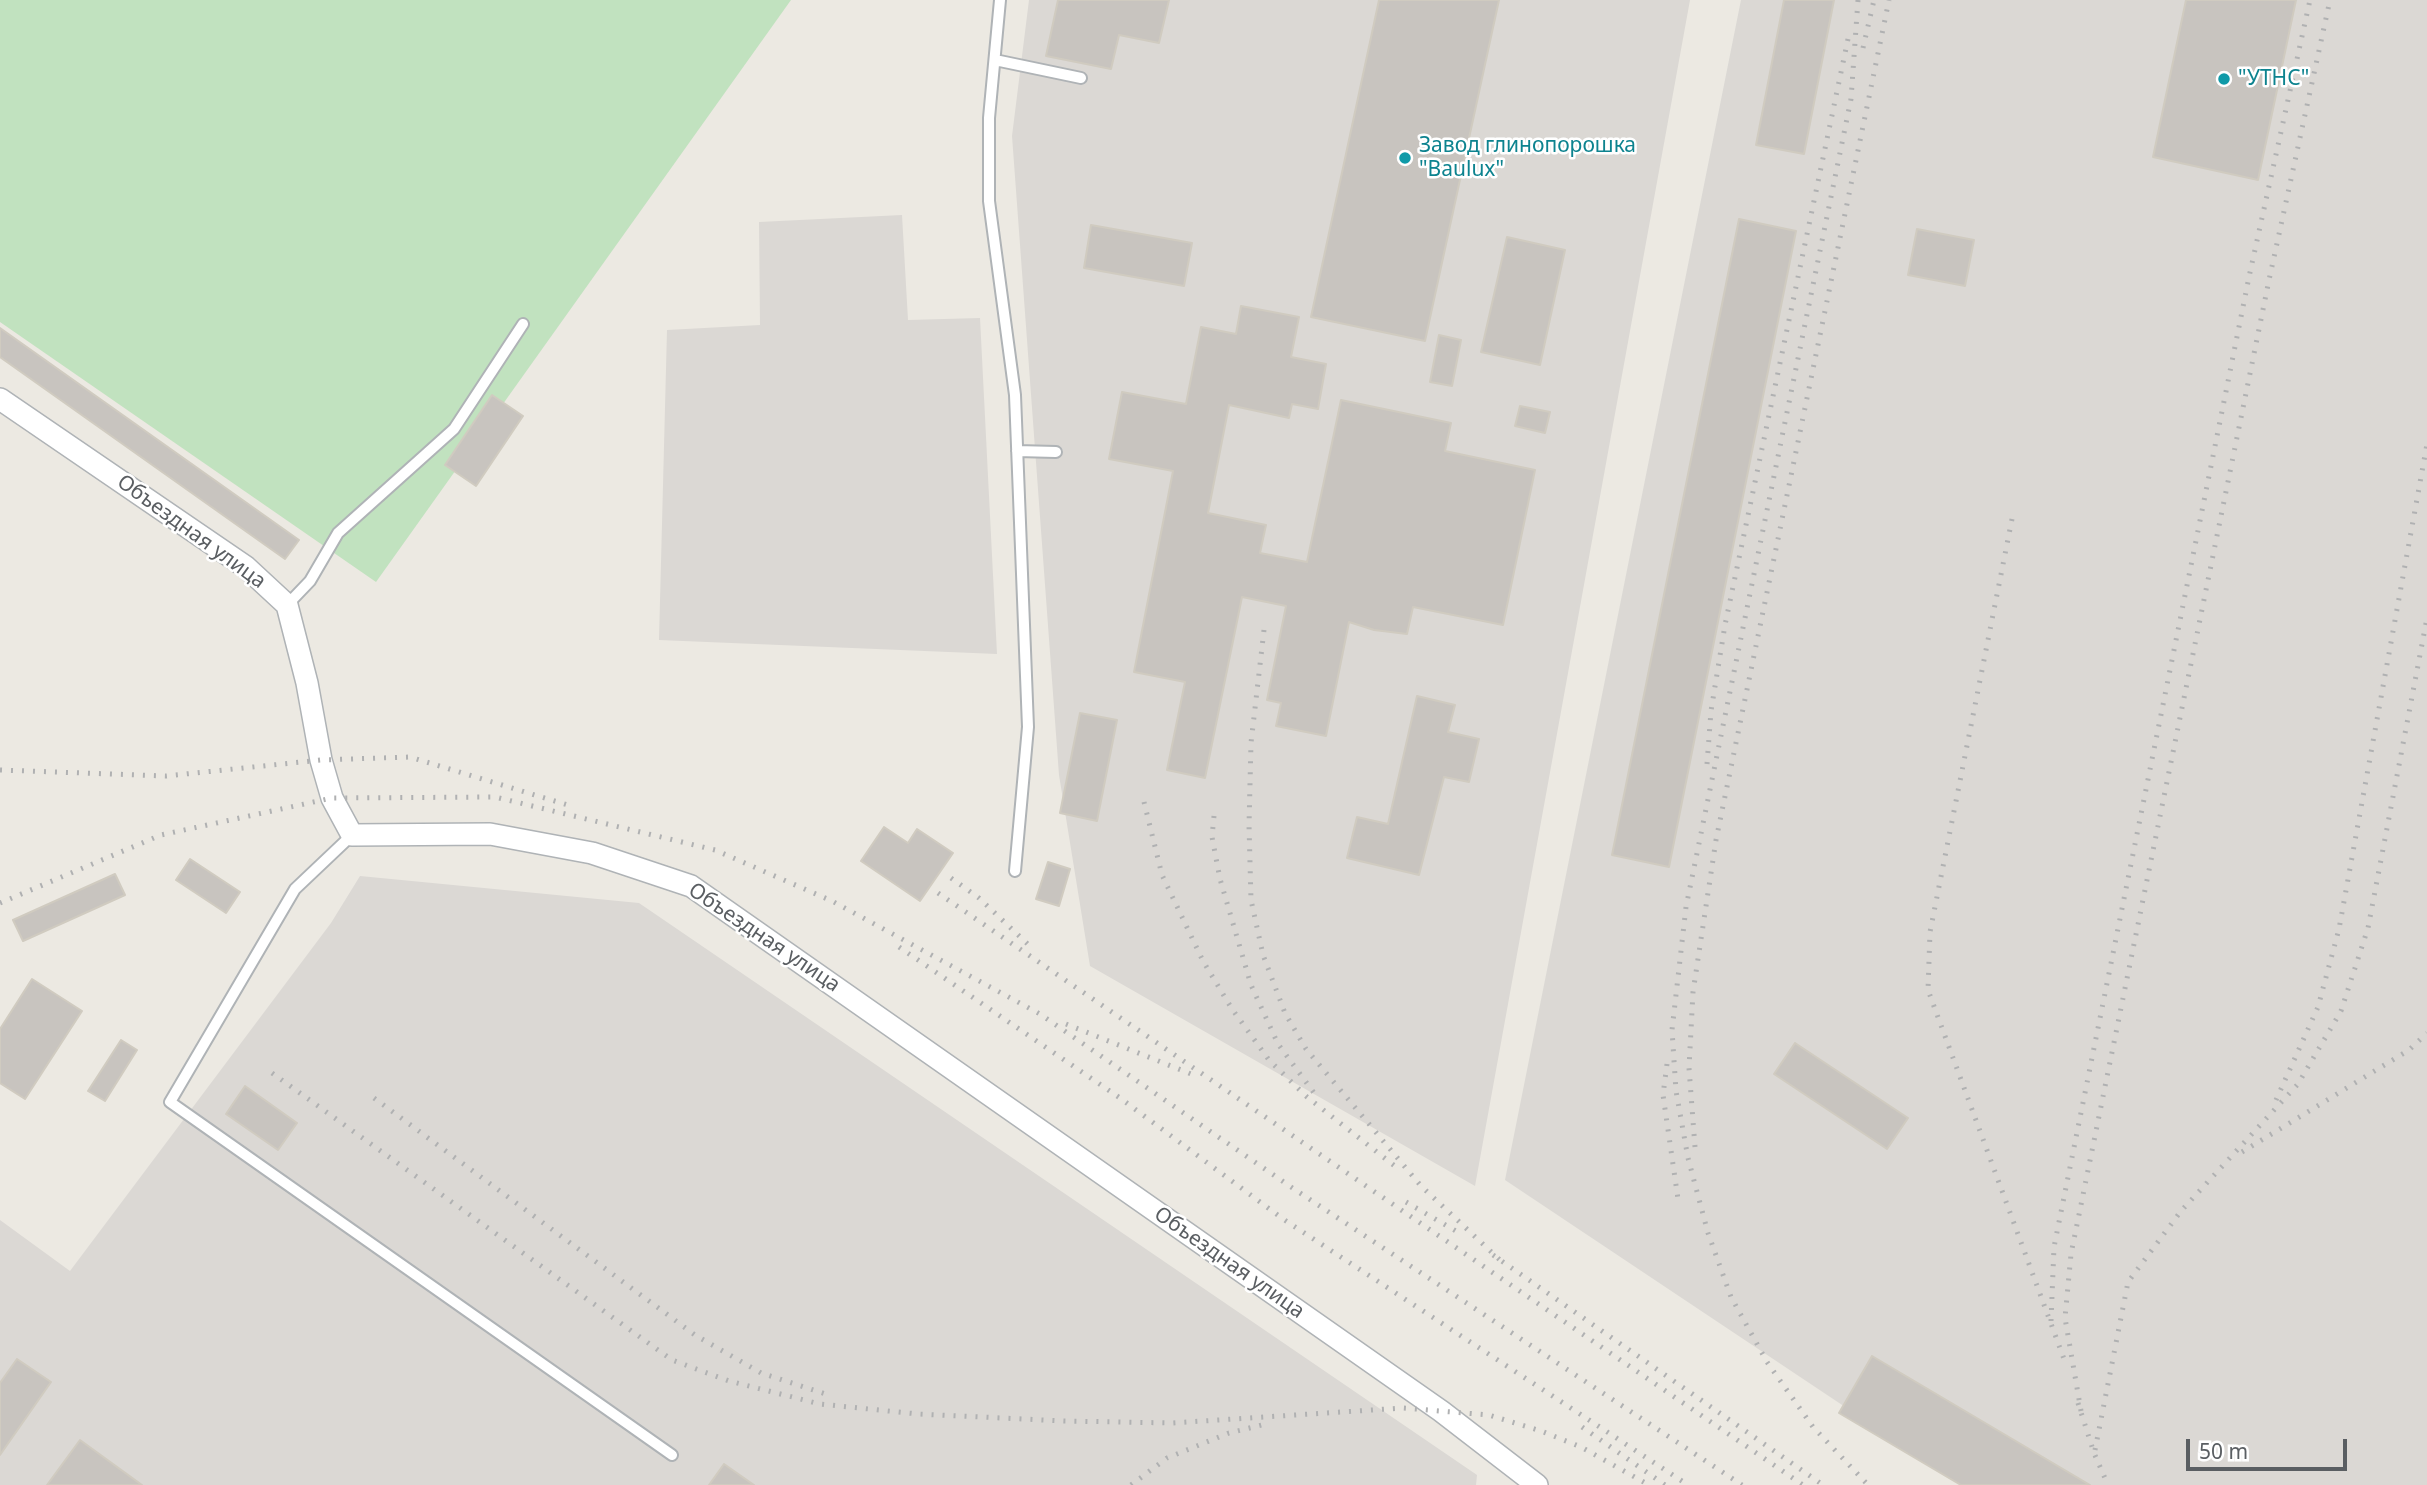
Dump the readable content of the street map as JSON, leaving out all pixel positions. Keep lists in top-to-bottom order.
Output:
{
  "streets": {
    "street": ["Объездная улица"]
  },
  "places": ["\"УТНС\"", "Завод глинопорошка \"Baulux\""],
  "scale_bar": "50 m"
}
